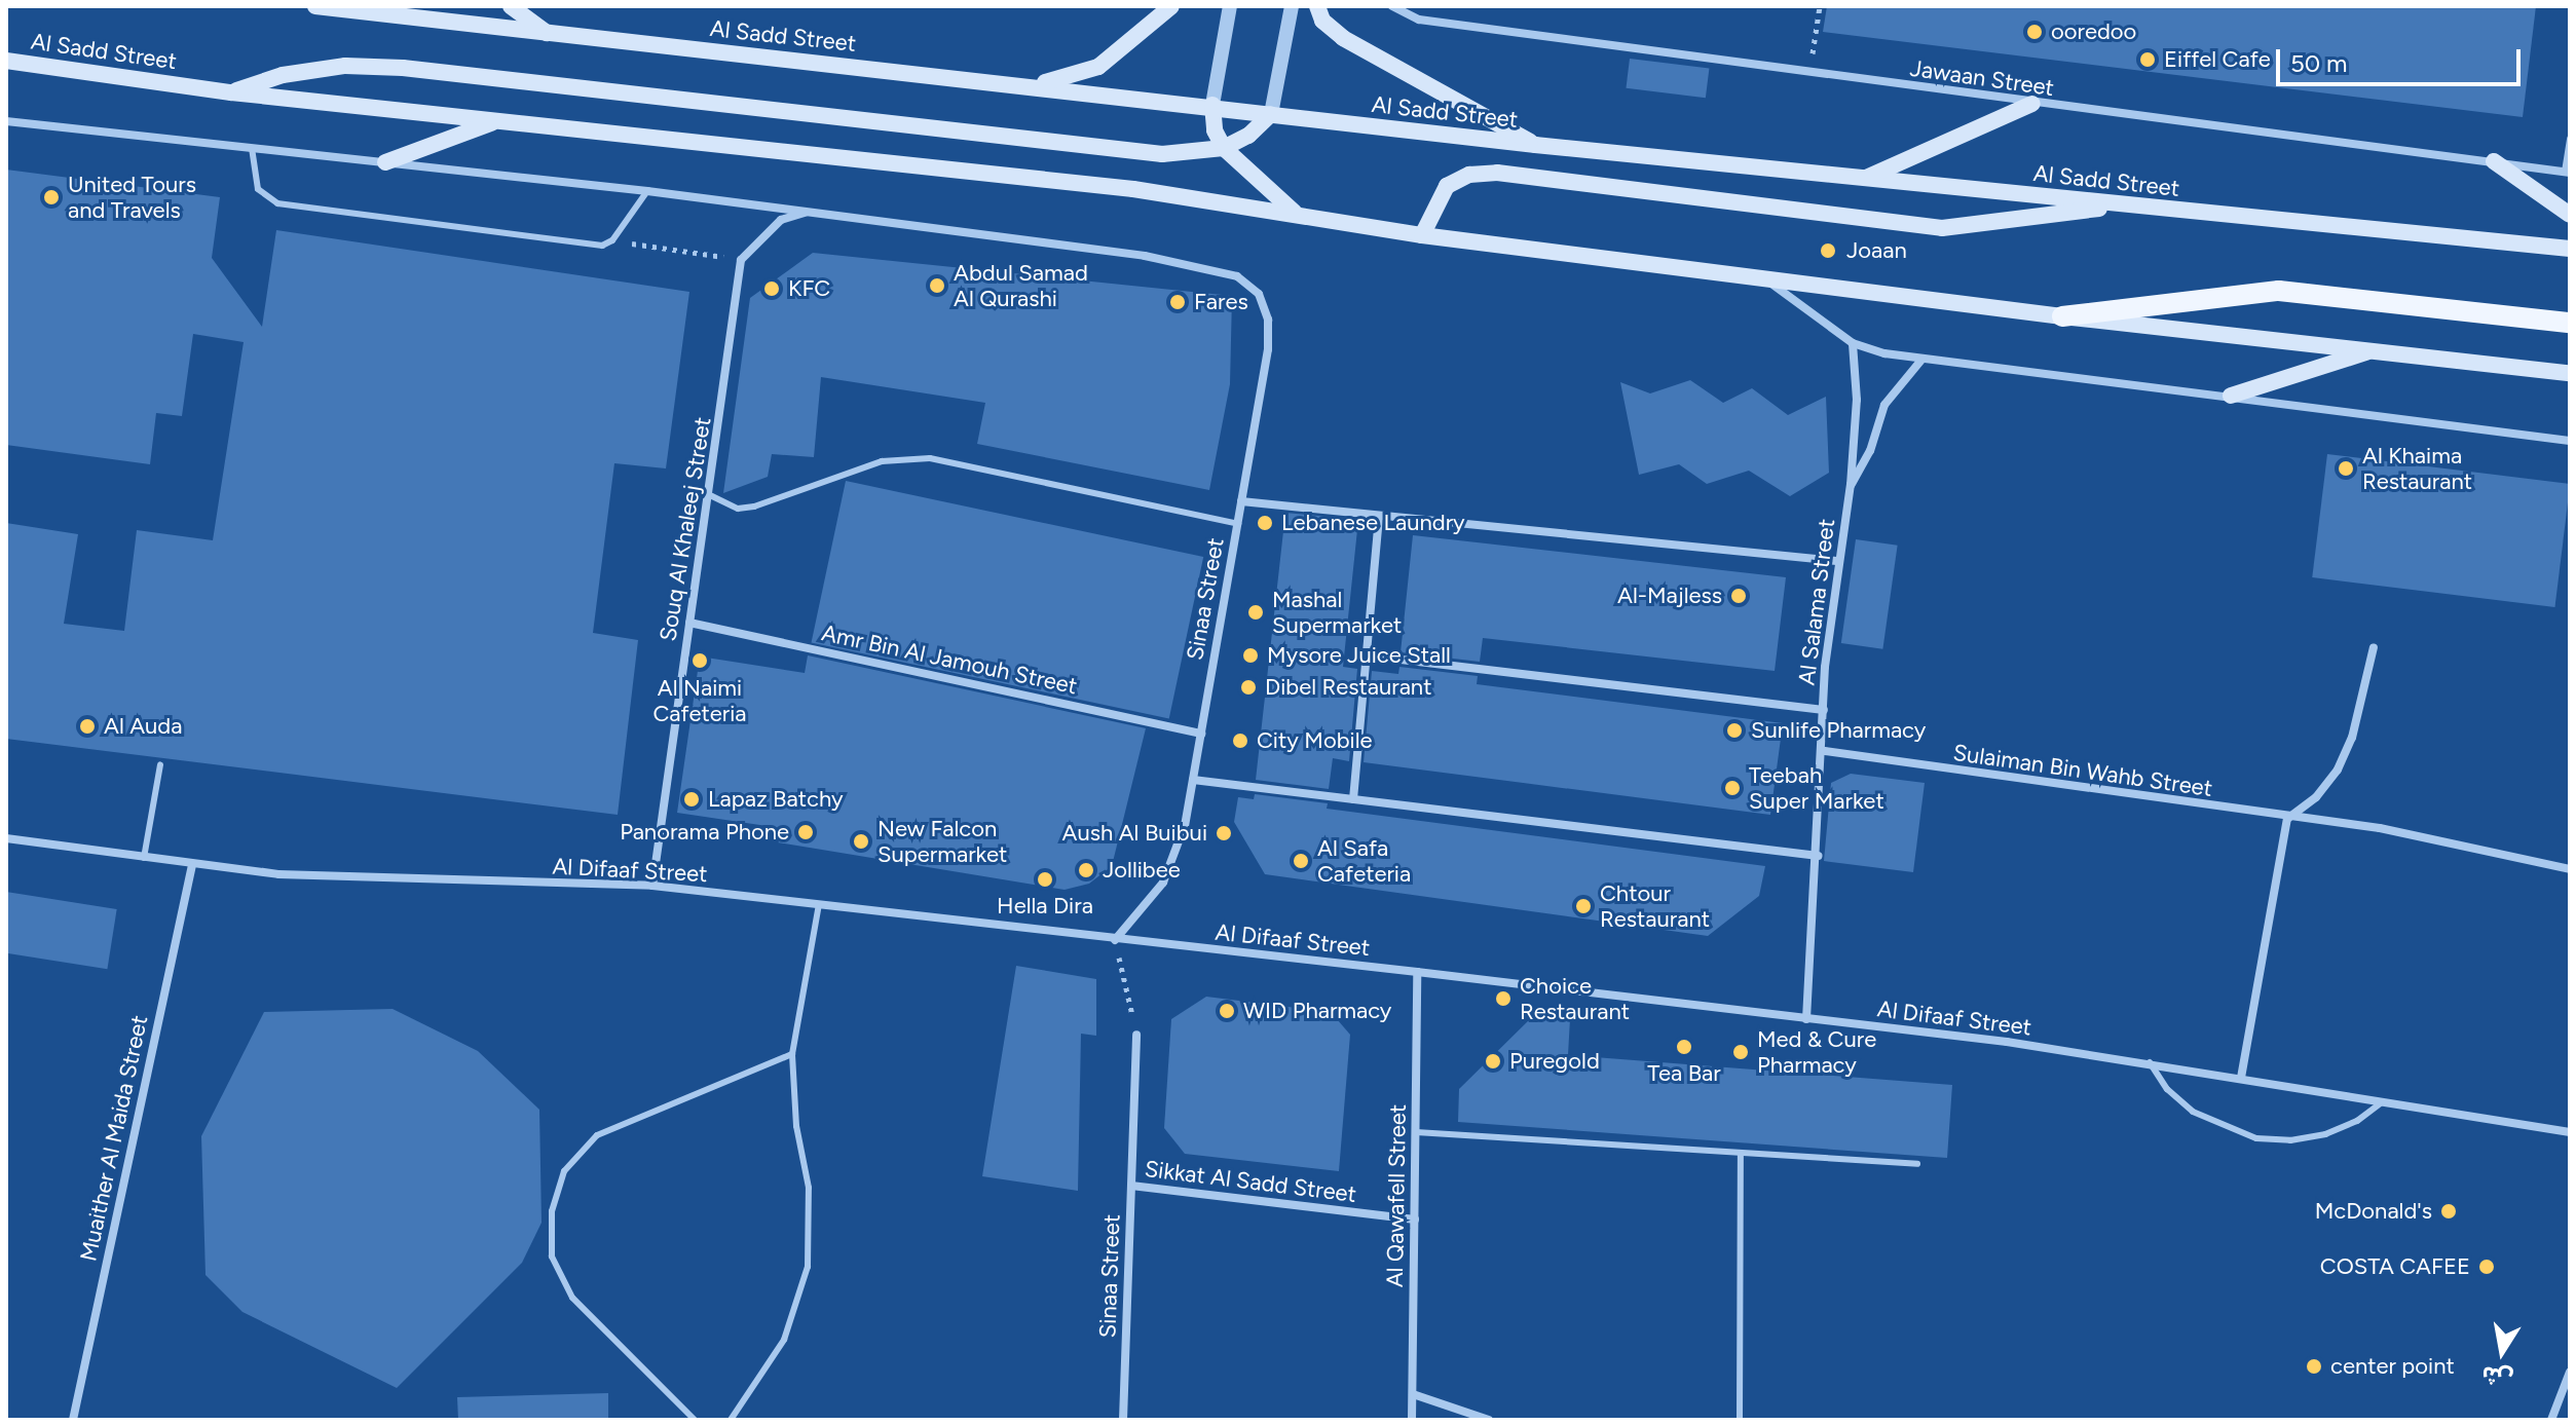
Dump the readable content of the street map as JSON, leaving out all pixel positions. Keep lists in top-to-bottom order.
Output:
{
  "streets": {
    "main road": ["Al Sadd Street"],
    "street": [
      "Jawaan Street",
      "Souq Al Khaleej Street",
      "Sinaa Street",
      "Al Salama Street",
      "Amr Bin Al Jamouh Street",
      "Sulaiman Bin Wahb Street",
      "Al Difaaf Street",
      "Muaither Al Maida Street",
      "Sikkat Al Sadd Street",
      "Al Qawafell Street"
    ]
  },
  "crossings": [
    ["Al Sadd Street", "Al Salama Street"],
    ["Souq Al Khaleej Street", "Amr Bin Al Jamouh Street"],
    ["Souq Al Khaleej Street", "Al Difaaf Street"],
    ["Sinaa Street", "Amr Bin Al Jamouh Street"],
    ["Sinaa Street", "Al Difaaf Street"],
    ["Sinaa Street", "Sikkat Al Sadd Street"],
    ["Al Salama Street", "Sulaiman Bin Wahb Street"],
    ["Al Salama Street", "Al Difaaf Street"],
    ["Al Difaaf Street", "Muaither Al Maida Street"],
    ["Al Difaaf Street", "Al Qawafell Street"],
    ["Sikkat Al Sadd Street", "Al Qawafell Street"]
  ],
  "places": [
    "ooredoo",
    "Eiffel Cafe",
    "United Tours and Travels",
    "Joaan",
    "Abdul Samad Al Qurashi",
    "KFC",
    "Fares",
    "Al Khaima Restaurant",
    "Lebanese Laundry",
    "Al-Majless",
    "Mashal Supermarket",
    "Mysore Juice Stall",
    "Al Naimi Cafeteria",
    "Dibel Restaurant",
    "Al Auda",
    "Sunlife Pharmacy",
    "City Mobile",
    "Teebah Super Market",
    "Lapaz Batchy",
    "Panorama Phone",
    "Aush Al Buibui",
    "New Falcon Supermarket",
    "Al Safa Cafeteria",
    "Jollibee",
    "Hella Dira",
    "Chtour Restaurant",
    "Choice Restaurant",
    "WID Pharmacy",
    "Tea Bar",
    "Med & Cure Pharmacy",
    "Puregold",
    "McDonald's",
    "COSTA CAFEE",
    "center point"
  ],
  "scale_bar": "50 m",
  "north": "bottom"
}
